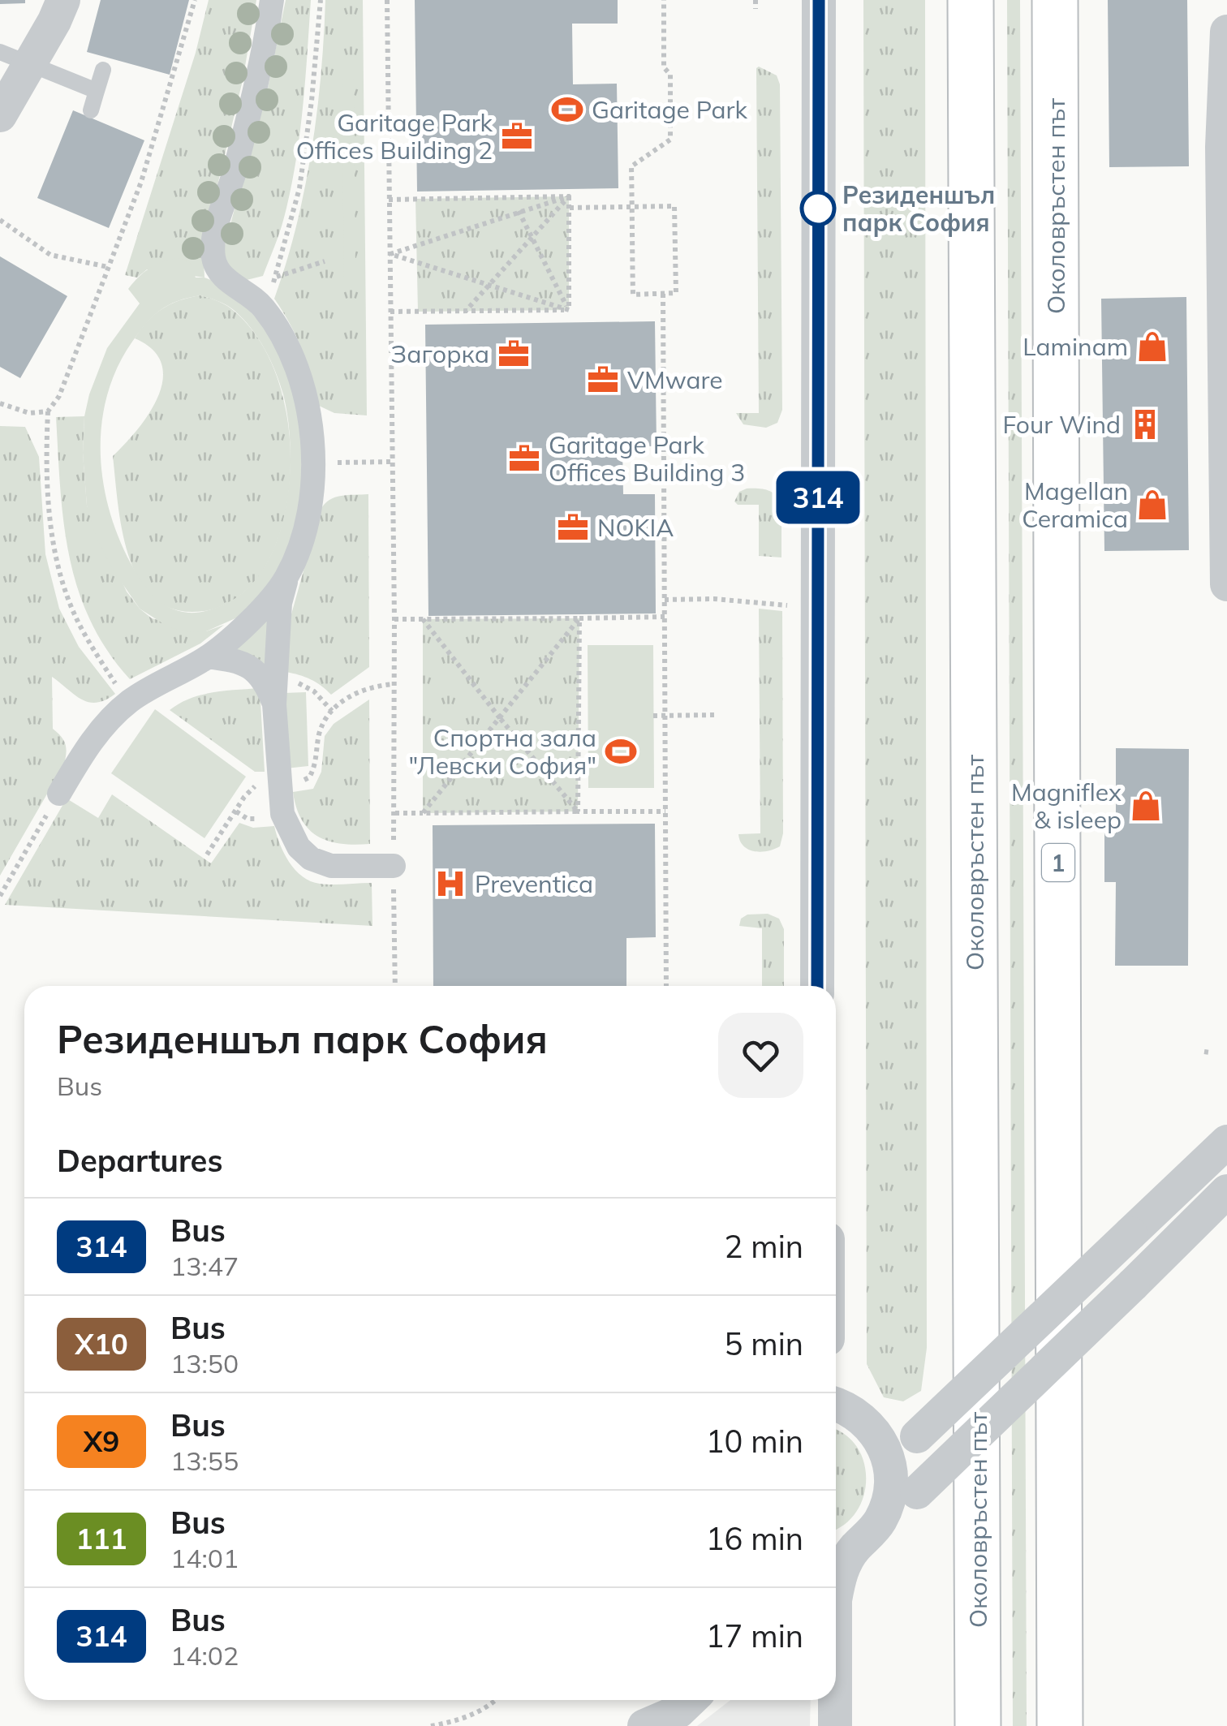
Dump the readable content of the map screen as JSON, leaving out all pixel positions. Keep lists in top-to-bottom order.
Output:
{
  "streets": {
    "highway": ["Околовръстен път", "1"]
  },
  "places": {
    "sports": ["Garitage Park", "Спортна зала \"Левски София\""],
    "office": [
      "Garitage Park Offices Building 2",
      "Загорка",
      "VMware",
      "Garitage Park Offices Building 3",
      "NOKIA"
    ],
    "other": ["Резиденшъл парк София"],
    "shop": ["Laminam", "Magellan Ceramica", "Magniflex & isleep"],
    "building": ["Four Wind"],
    "hospital": ["Preventica"]
  },
  "lines": ["bus line 314"],
  "page": {
    "on_map": "314",
    "heading": [
      ["Резиденшъл парк София", "Bus"],
      "Departures"
    ],
    "list": [
      {
        "mark": "314",
        "name": "Bus",
        "note": "13:47",
        "value": "2 min"
      },
      {
        "mark": "Х10",
        "name": "Bus",
        "note": "13:50",
        "value": "5 min"
      },
      {
        "mark": "Х9",
        "name": "Bus",
        "note": "13:55",
        "value": "10 min"
      },
      {
        "mark": "111",
        "name": "Bus",
        "note": "14:01",
        "value": "16 min"
      },
      {
        "mark": "314",
        "name": "Bus",
        "note": "14:02",
        "value": "17 min"
      }
    ]
  }
}
